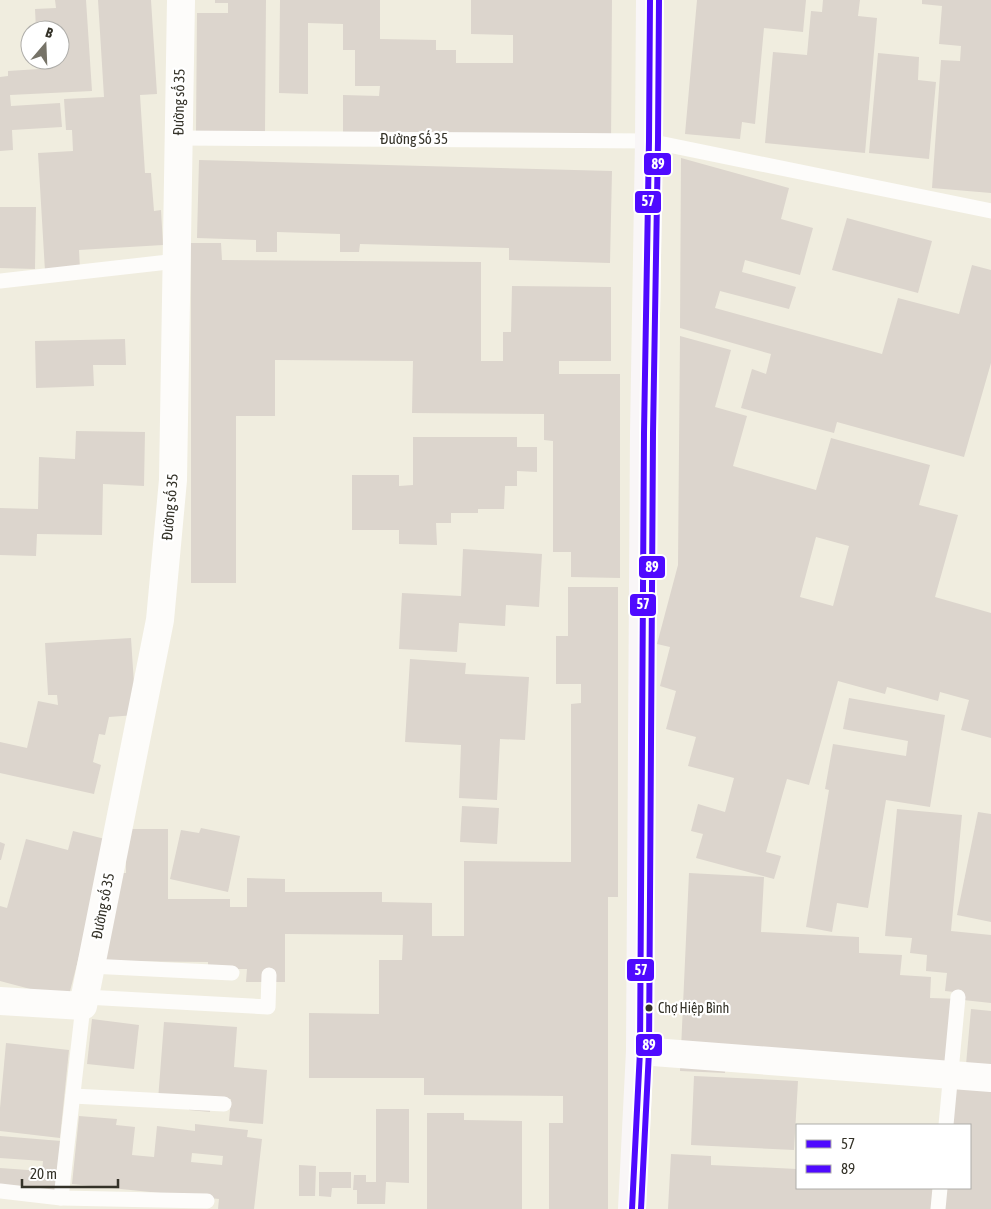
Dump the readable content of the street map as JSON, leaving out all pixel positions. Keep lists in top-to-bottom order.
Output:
{
  "streets": {
    "street": ["Đường số 35"],
    "lane": ["Đường Số 35"]
  },
  "crossings": [
    ["Đường số 35", "Đường Số 35"]
  ],
  "places": ["Chợ Hiệp Bình"],
  "lines": ["transit line 57", "transit line 89"],
  "legend": ["57", "89"],
  "scale_bar": "20 m",
  "north": "top"
}
